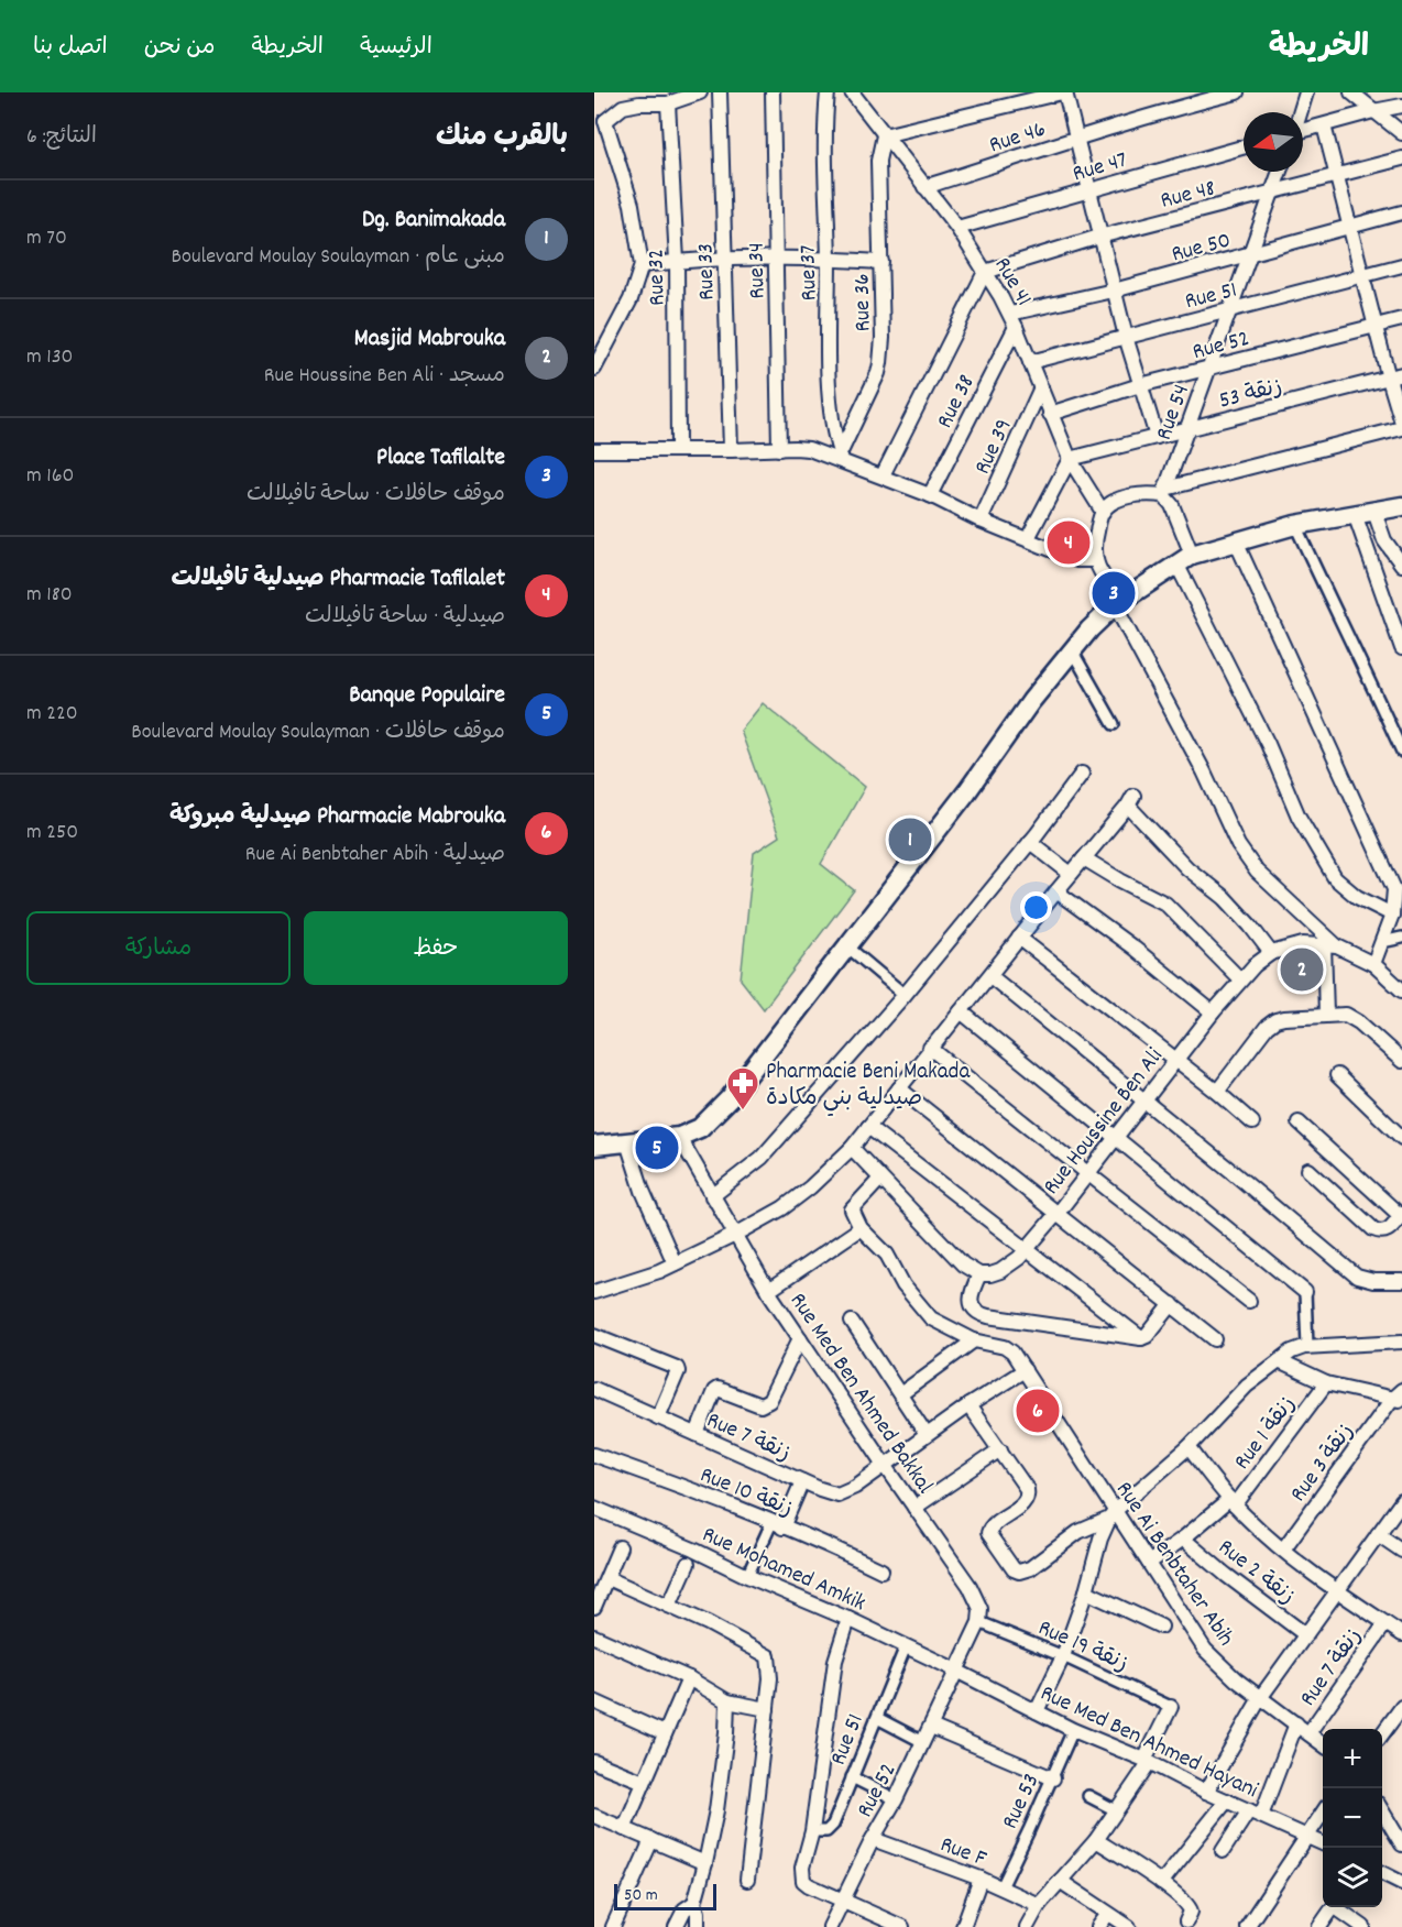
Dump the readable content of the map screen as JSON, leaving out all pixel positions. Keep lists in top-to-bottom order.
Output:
{
  "streets": {
    "street": [
      "Rue 46",
      "Rue 47",
      "Rue 48",
      "Rue 50",
      "Rue 34",
      "Rue 33",
      "Rue 37",
      "Rue 32",
      "Rue 41",
      "Rue 51",
      "Rue 36",
      "Rue 52",
      "زنقة 53",
      "Rue 38",
      "Rue 54",
      "Rue 39",
      "Rue Houssine Ben Ali",
      "Rue Med Ben Ahmed Bakkal",
      "Rue 1 زنقة",
      "Rue 7 زنقة",
      "Rue 3 زنقة",
      "Rue 10 زنقة",
      "Rue Ai Benbtaher Abih",
      "Rue Mohamed Amkik",
      "Rue 2 زنقة",
      "Rue 19 زنقة",
      "Rue Med Ben Ahmed Hayani",
      "Rue 53",
      "Rue F"
    ]
  },
  "crossings": [
    ["Rue 46", "Rue 41"],
    ["Rue 47", "Rue 41"],
    ["Rue 48", "Rue 41"],
    ["Rue 48", "Rue 54"],
    ["Rue 50", "Rue 41"],
    ["Rue 50", "Rue 38"],
    ["Rue 50", "Rue 54"],
    ["Rue 37", "Rue 36"],
    ["Rue 41", "Rue 51"],
    ["Rue 41", "Rue 36"],
    ["Rue 41", "Rue 52"],
    ["Rue 41", "زنقة 53"],
    ["Rue 41", "Rue 38"],
    ["Rue 41", "Rue 54"],
    ["Rue 41", "Rue 39"],
    ["Rue 51", "Rue 54"],
    ["Rue 51", "Rue Mohamed Amkik"],
    ["Rue 52", "Rue 54"],
    ["Rue 52", "Rue Mohamed Amkik"],
    ["Rue 52", "Rue Med Ben Ahmed Hayani"],
    ["Rue 52", "Rue F"],
    ["زنقة 53", "Rue 54"],
    ["Rue Med Ben Ahmed Bakkal", "Rue 7 زنقة"],
    ["Rue Med Ben Ahmed Bakkal", "Rue 19 زنقة"],
    ["Rue 1 زنقة", "Rue Ai Benbtaher Abih"],
    ["Rue 1 زنقة", "Rue 2 زنقة"],
    ["Rue 7 زنقة", "Rue Ai Benbtaher Abih"],
    ["Rue Mohamed Amkik", "Rue Med Ben Ahmed Hayani"],
    ["Rue Med Ben Ahmed Hayani", "Rue 53"],
    ["Rue 53", "Rue F"]
  ],
  "places": {
    "pharmacy": ["Pharmacie Beni Makada صيدلية بني مكادة"]
  },
  "scale_bar": "50 m",
  "north": "left",
  "page": {
    "header": "الخريطة",
    "nav": [
      "الرئيسية",
      "الخريطة",
      "من نحن",
      "اتصل بنا"
    ],
    "heading": ["بالقرب منك", "النتائج: 6"],
    "list": [
      {
        "mark": "1",
        "name": "Dg. Banimakada",
        "note": "مبنى عام · Boulevard Moulay Soulayman",
        "value": "70 m"
      },
      {
        "mark": "2",
        "name": "Masjid Mabrouka",
        "note": "مسجد · Rue Houssine Ben Ali",
        "value": "130 m"
      },
      {
        "mark": "3",
        "name": "Place Tafilalte",
        "note": "موقف حافلات · ساحة تافيلالت",
        "value": "160 m"
      },
      {
        "mark": "4",
        "name": "Pharmacie Tafilalet صيدلية تافيلالت",
        "note": "صيدلية · ساحة تافيلالت",
        "value": "180 m"
      },
      {
        "mark": "5",
        "name": "Banque Populaire",
        "note": "موقف حافلات · Boulevard Moulay Soulayman",
        "value": "220 m"
      },
      {
        "mark": "6",
        "name": "Pharmacie Mabrouka صيدلية مبروكة",
        "note": "صيدلية · Rue Ai Benbtaher Abih",
        "value": "250 m"
      }
    ],
    "pins": [
      "4",
      "3",
      "1",
      "2",
      "5",
      "6"
    ],
    "buttons": ["حفظ", "مشاركة"],
    "map_buttons": ["+", "−"],
    "scale": "50 m"
  }
}
